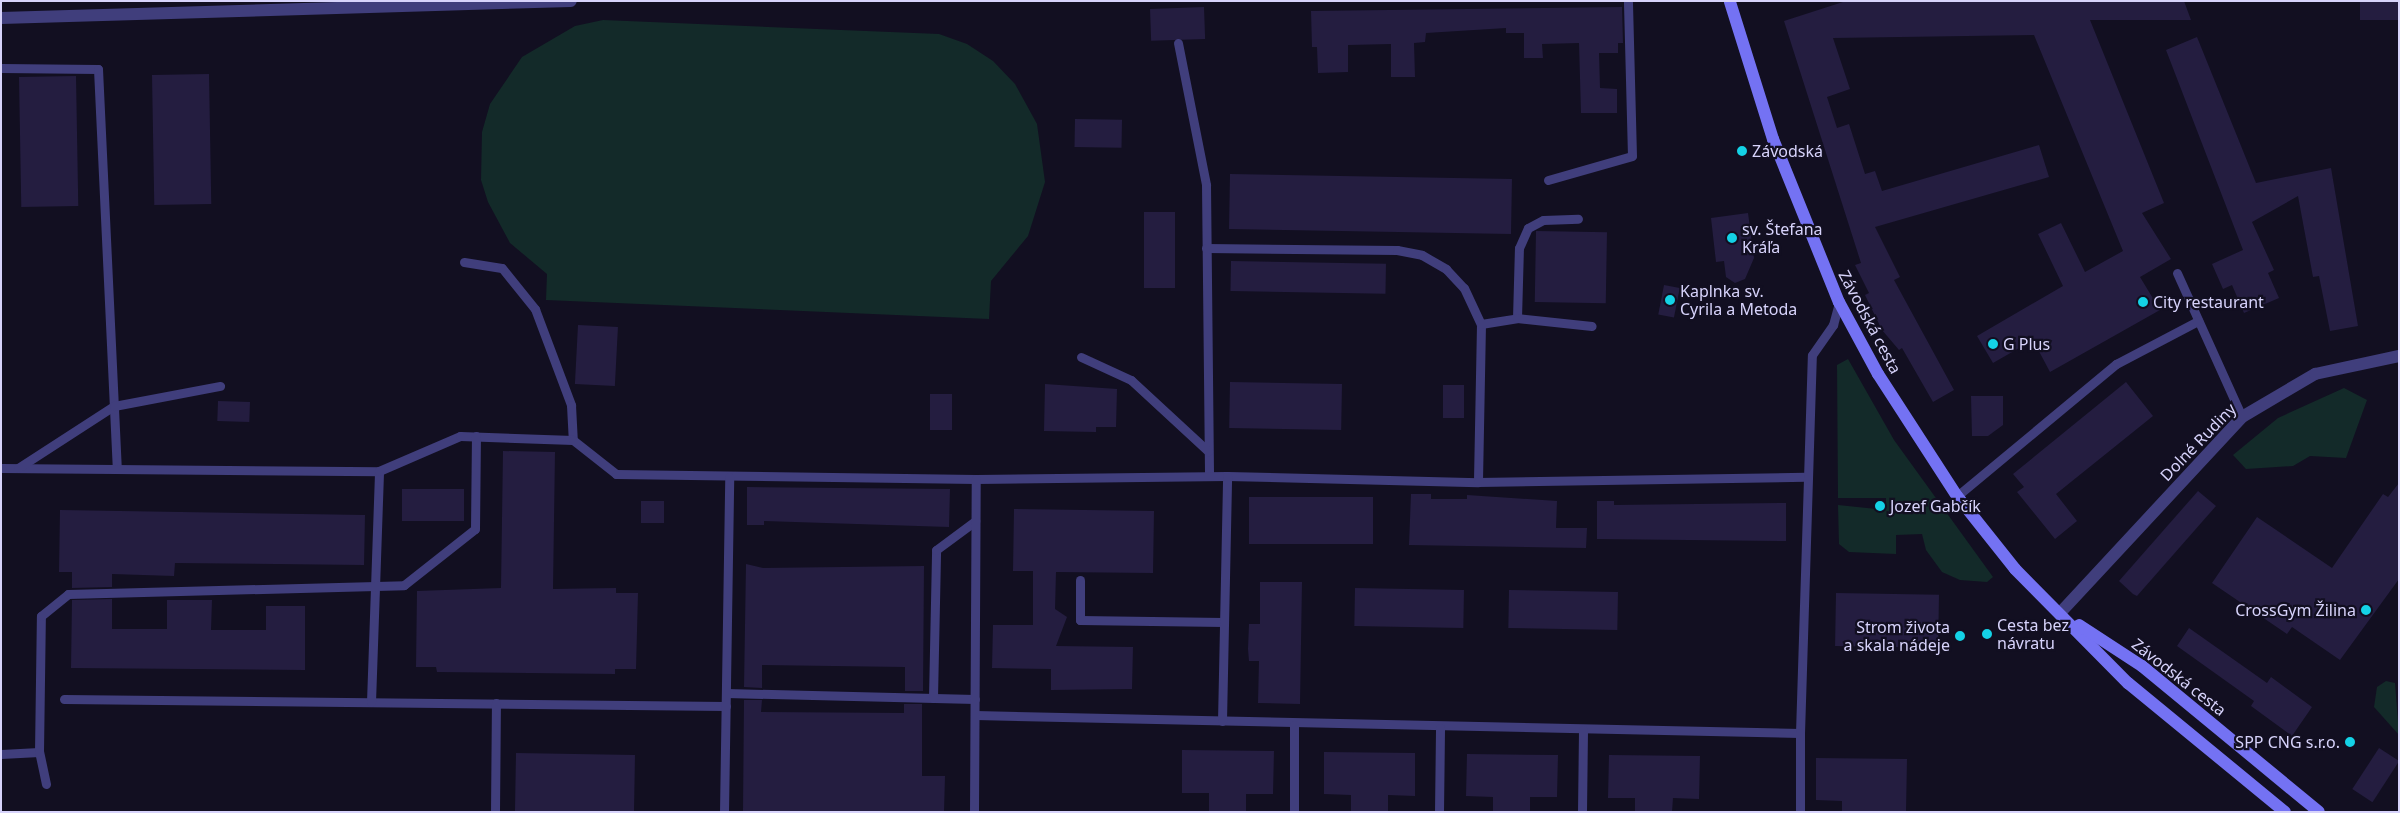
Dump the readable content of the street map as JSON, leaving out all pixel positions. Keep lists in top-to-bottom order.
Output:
{
  "streets": {
    "street": ["Závodská cesta", "Dolné Rudiny"]
  },
  "crossings": [
    ["Závodská cesta", "Dolné Rudiny"]
  ],
  "places": [
    "Závodská",
    "sv. Štefana Kráľa",
    "Kaplnka sv. Cyrila a Metoda",
    "City restaurant",
    "G Plus",
    "Jozef Gabčík",
    "CrossGym Žilina",
    "Cesta bez návratu",
    "Strom života a skala nádeje",
    "SPP CNG s.r.o."
  ]
}
